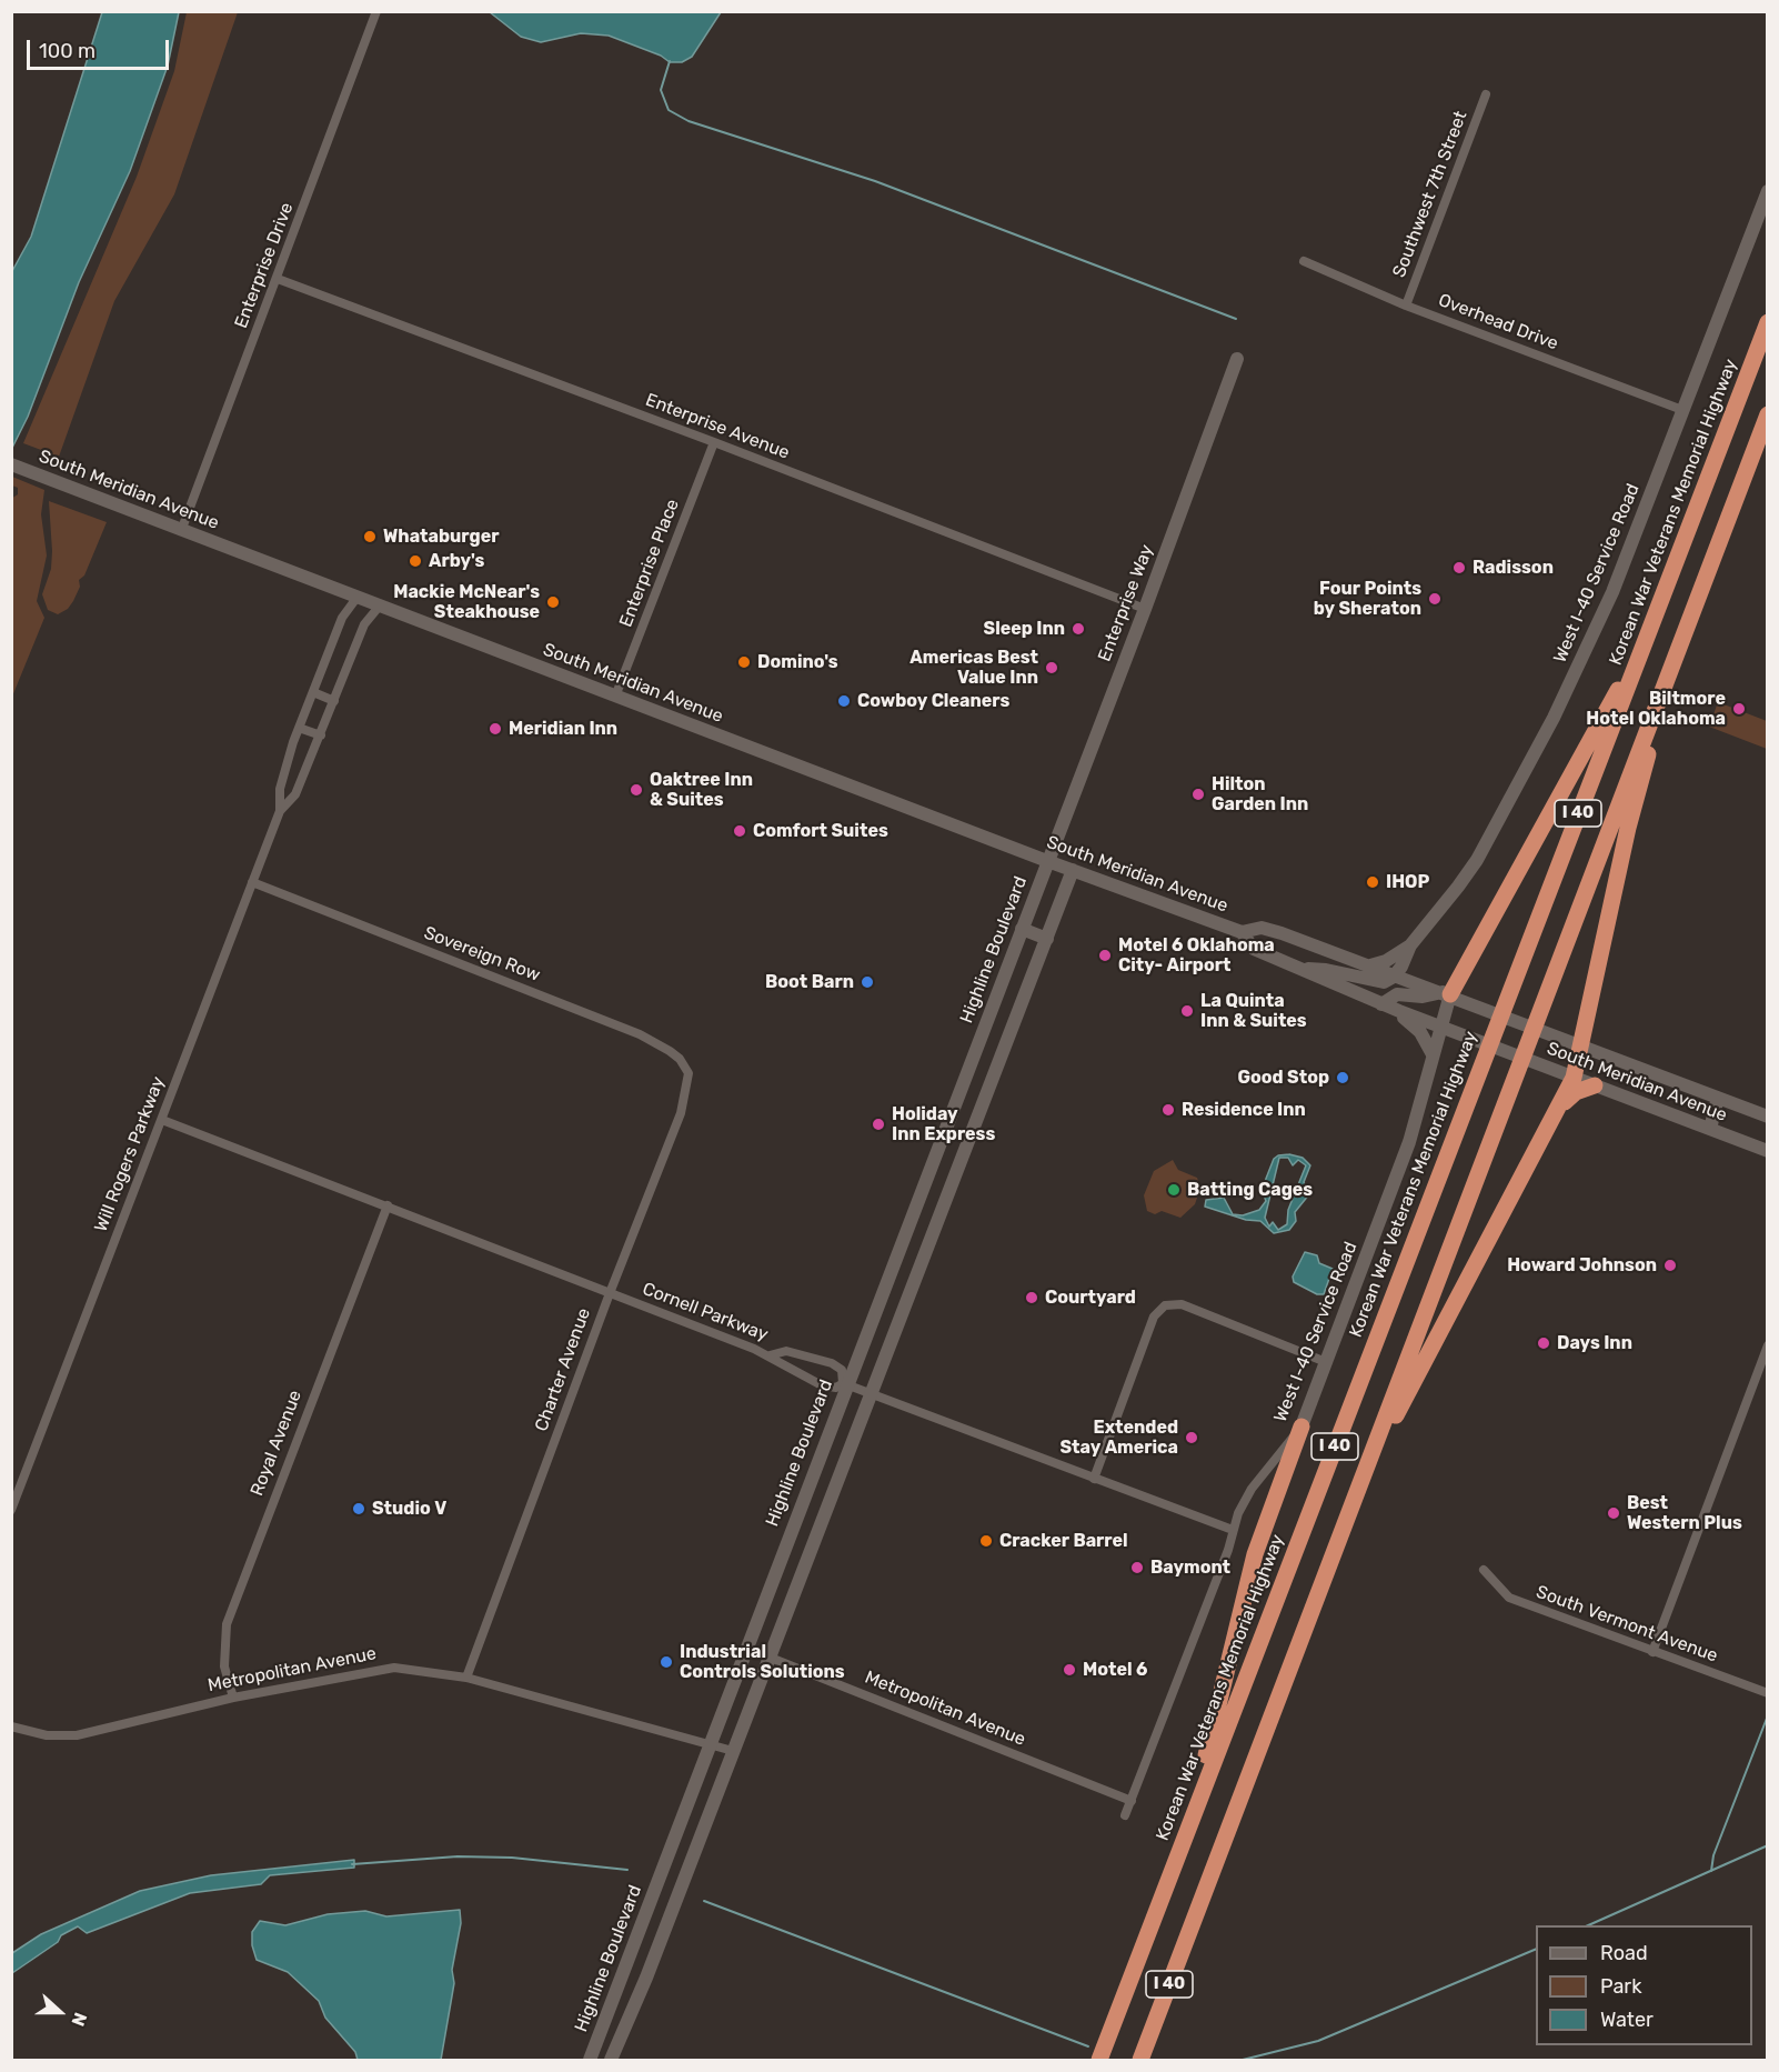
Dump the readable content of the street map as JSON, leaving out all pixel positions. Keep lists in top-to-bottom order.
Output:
{
  "streets": {
    "highway": ["Korean War Veterans Memorial Highway", "I 40"],
    "street": [
      "Southwest 7th Street",
      "Enterprise Drive",
      "Overhead Drive",
      "Enterprise Avenue",
      "South Meridian Avenue",
      "Enterprise Place",
      "West I-40 Service Road",
      "Enterprise Way",
      "Highline Boulevard",
      "Sovereign Row",
      "Will Rogers Parkway",
      "Cornell Parkway",
      "Charter Avenue",
      "Royal Avenue",
      "South Vermont Avenue",
      "Metropolitan Avenue"
    ]
  },
  "crossings": [
    ["Southwest 7th Street", "Overhead Drive"],
    ["Enterprise Drive", "Enterprise Avenue"],
    ["Enterprise Drive", "South Meridian Avenue"],
    ["Overhead Drive", "West I-40 Service Road"],
    ["Enterprise Avenue", "Enterprise Place"],
    ["Enterprise Avenue", "Enterprise Way"],
    ["South Meridian Avenue", "Enterprise Place"],
    ["South Meridian Avenue", "West I-40 Service Road"],
    ["South Meridian Avenue", "Enterprise Way"],
    ["South Meridian Avenue", "Highline Boulevard"],
    ["South Meridian Avenue", "Will Rogers Parkway"],
    ["West I-40 Service Road", "Cornell Parkway"],
    ["West I-40 Service Road", "Metropolitan Avenue"],
    ["Enterprise Way", "Highline Boulevard"],
    ["Highline Boulevard", "Cornell Parkway"],
    ["Highline Boulevard", "Metropolitan Avenue"],
    ["Sovereign Row", "Will Rogers Parkway"],
    ["Sovereign Row", "Charter Avenue"],
    ["Will Rogers Parkway", "Cornell Parkway"],
    ["Cornell Parkway", "Charter Avenue"],
    ["Cornell Parkway", "Royal Avenue"],
    ["Charter Avenue", "Metropolitan Avenue"],
    ["Royal Avenue", "Metropolitan Avenue"]
  ],
  "places": [
    "Whataburger",
    "Arby's",
    "Radisson",
    "Four Points by Sheraton",
    "Mackie McNear's Steakhouse",
    "Sleep Inn",
    "Domino's",
    "Americas Best Value Inn",
    "Cowboy Cleaners",
    "Biltmore Hotel Oklahoma",
    "Meridian Inn",
    "Oaktree Inn & Suites",
    "Hilton Garden Inn",
    "Comfort Suites",
    "IHOP",
    "Motel 6 Oklahoma City- Airport",
    "Boot Barn",
    "La Quinta Inn & Suites",
    "Good Stop",
    "Residence Inn",
    "Holiday Inn Express",
    "Batting Cages",
    "Howard Johnson",
    "Courtyard",
    "Days Inn",
    "Extended Stay America",
    "Studio V",
    "Best Western Plus",
    "Cracker Barrel",
    "Baymont",
    "Industrial Controls Solutions",
    "Motel 6"
  ],
  "legend": ["Road", "Park", "Water"],
  "scale_bar": "100 m",
  "north": "right"
}
